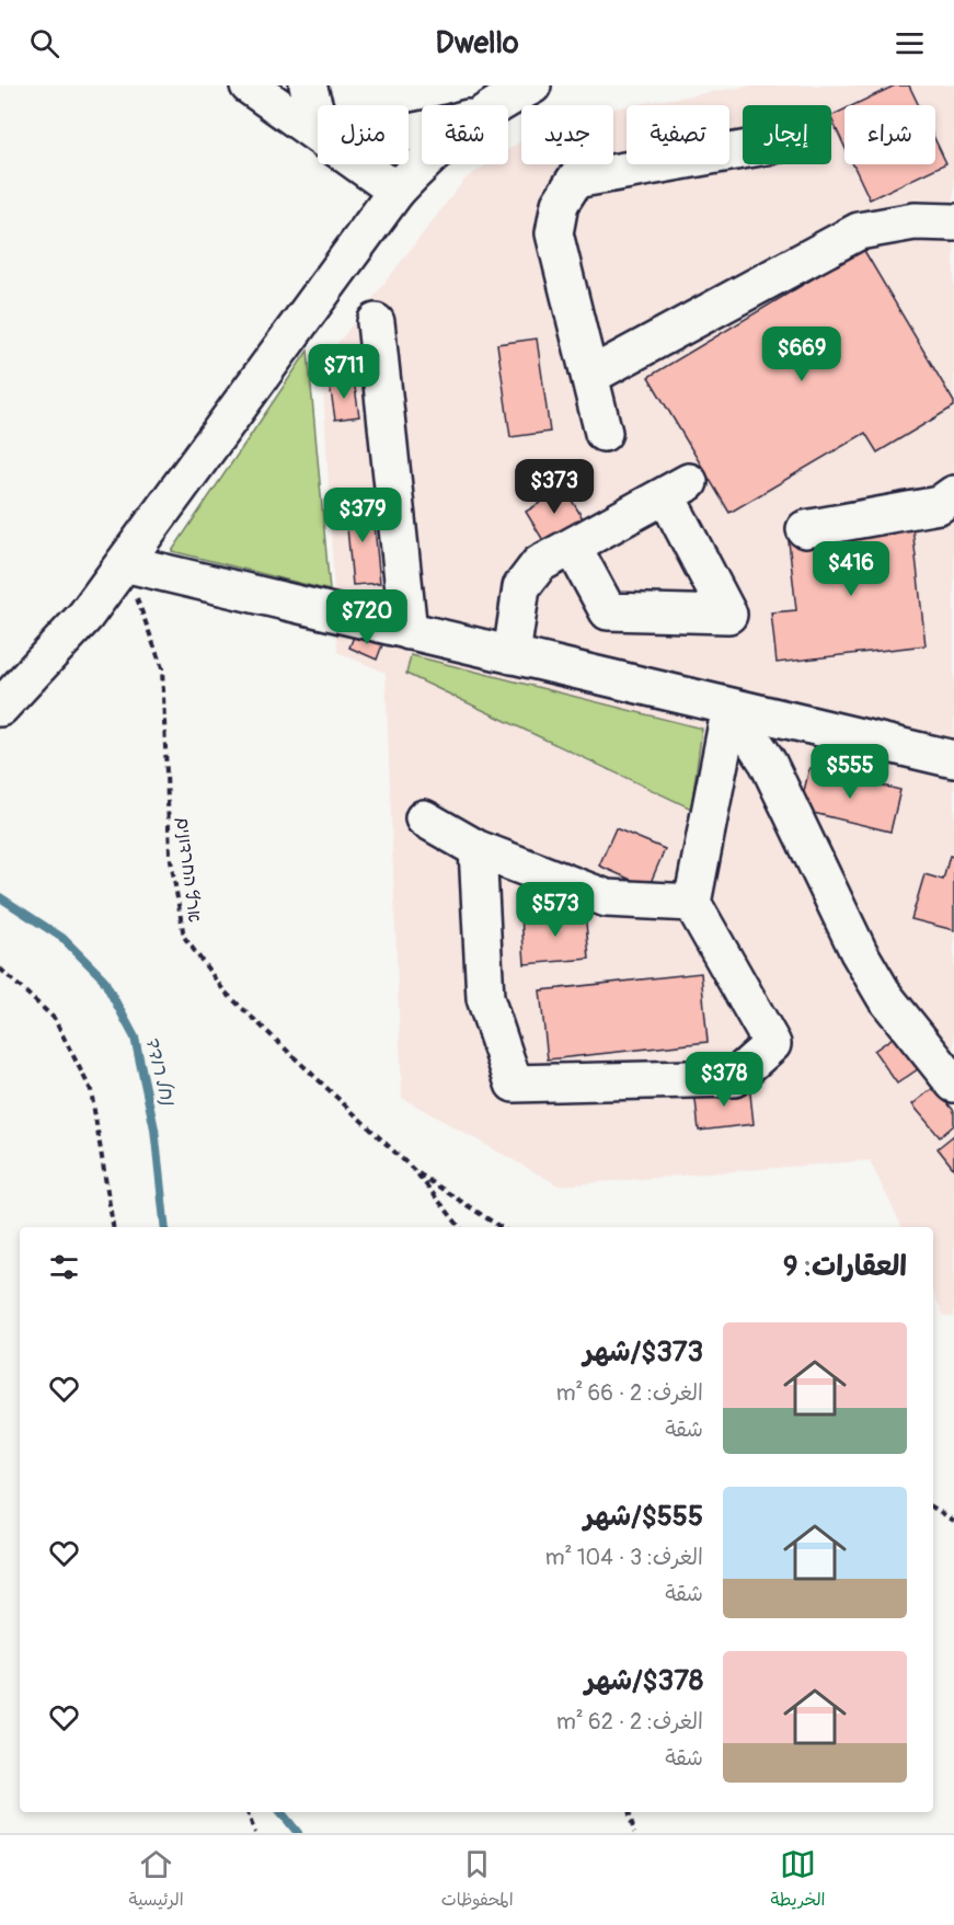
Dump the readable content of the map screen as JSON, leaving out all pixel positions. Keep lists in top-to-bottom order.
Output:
{
  "streets": {
    "path": ["ארץ החרדונים"]
  },
  "water": ["נחל רודד"],
  "page": {
    "header": "Dwello",
    "chip": [
      "شراء",
      "إيجار",
      "تصفية",
      "جديد",
      "شقة",
      "منزل"
    ],
    "price": [
      "$669",
      "$711",
      "$373",
      "$379",
      "$416",
      "$720",
      "$555",
      "$573",
      "$378"
    ],
    "heading": "العقارات: 9",
    "list": [
      {
        "name": "$373/شهر",
        "note": "الغرف: 2 · 66 m² · شقة"
      },
      {
        "name": "$555/شهر",
        "note": "الغرف: 3 · 104 m² · شقة"
      },
      {
        "name": "$378/شهر",
        "note": "الغرف: 2 · 62 m² · شقة"
      }
    ],
    "tabs": ["الخريطة", "المحفوظات", "الرئيسية"]
  }
}
